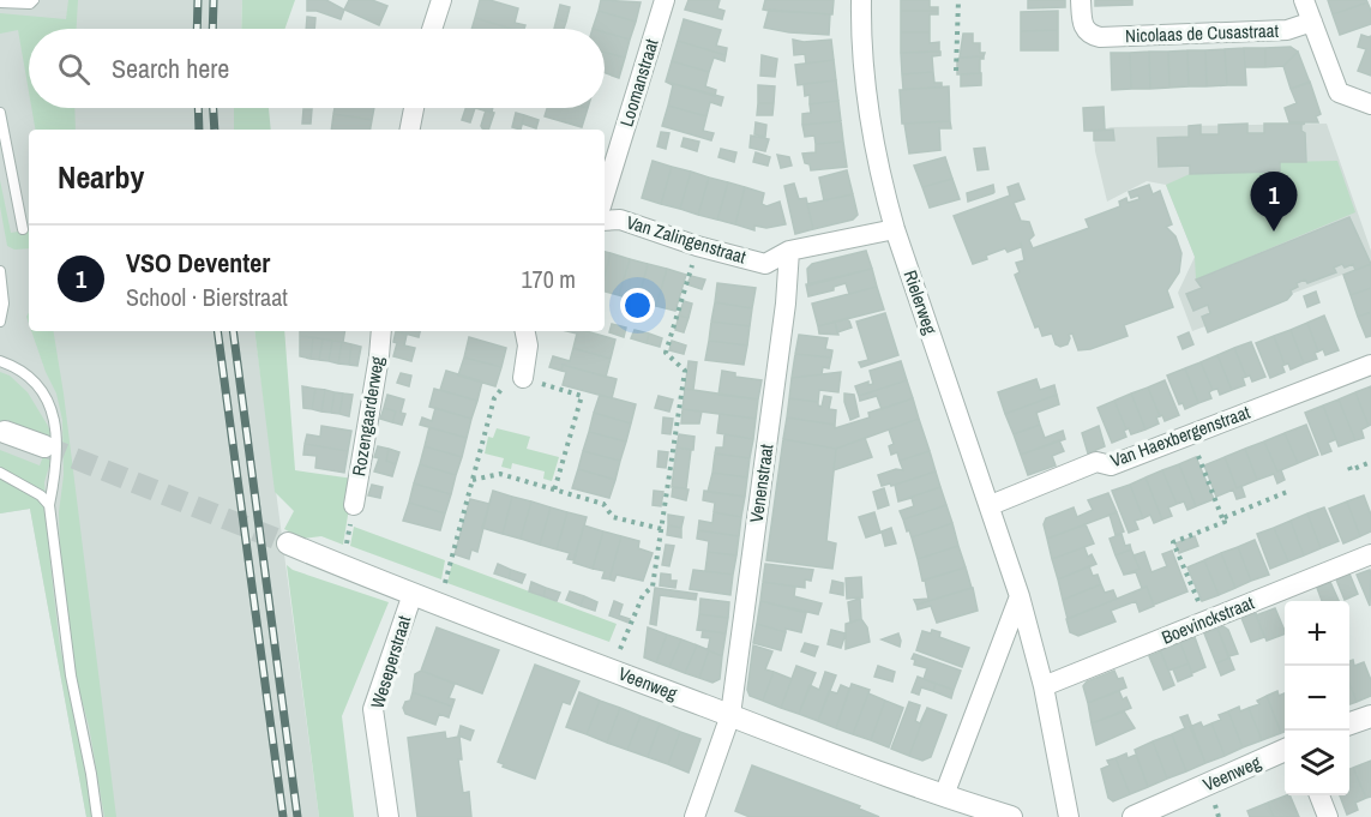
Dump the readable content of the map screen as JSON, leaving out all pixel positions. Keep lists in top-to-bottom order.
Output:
{
  "streets": {
    "street": [
      "Nicolaas de Cusastraat",
      "Loomanstraat",
      "Van Zalingenstraat",
      "Rielerweg",
      "Rozengaarderweg",
      "Van Haexbergenstraat",
      "Venenstraat",
      "Boevinckstraat",
      "Weseperstraat",
      "Veenweg"
    ]
  },
  "crossings": [
    ["Van Zalingenstraat", "Rielerweg"],
    ["Van Zalingenstraat", "Venenstraat"],
    ["Rielerweg", "Van Haexbergenstraat"],
    ["Rielerweg", "Boevinckstraat"],
    ["Venenstraat", "Veenweg"],
    ["Weseperstraat", "Veenweg"]
  ],
  "page": {
    "search": "Search here",
    "heading": "Nearby",
    "pins": "1",
    "list": [
      {
        "mark": "1",
        "name": "VSO Deventer",
        "note": "School · Bierstraat",
        "value": "170 m"
      }
    ],
    "map_buttons": ["+", "−"]
  }
}
